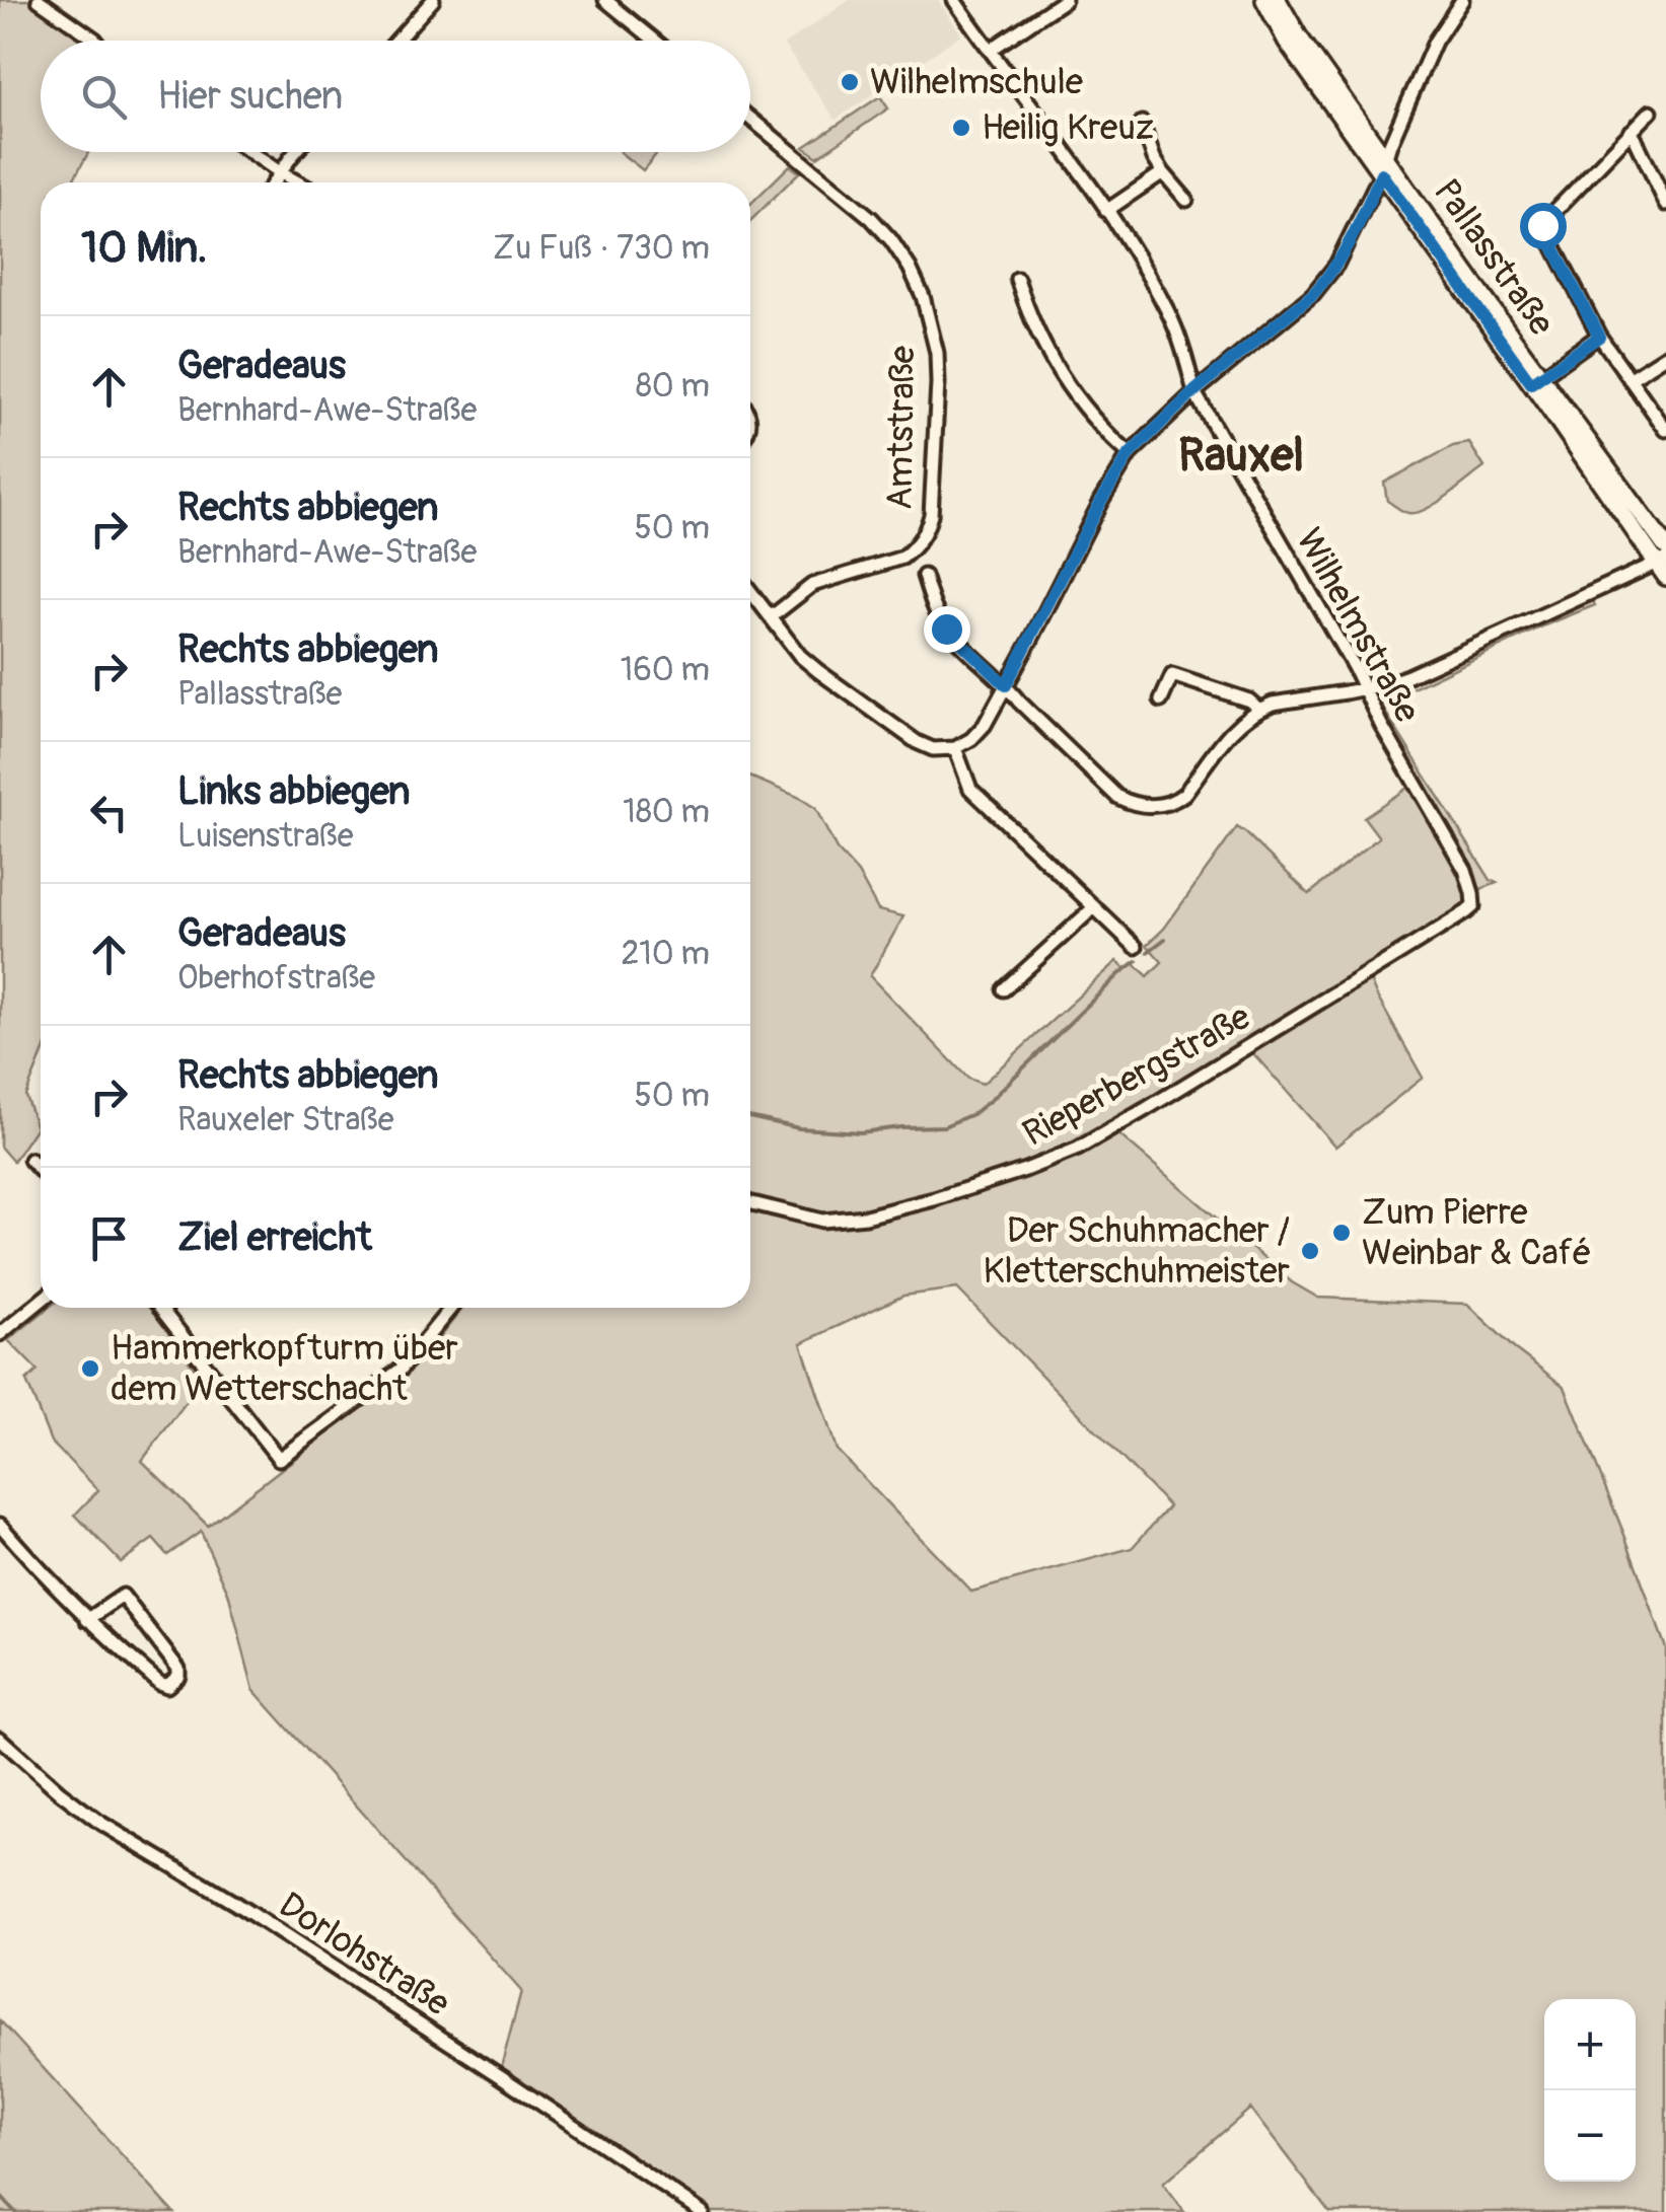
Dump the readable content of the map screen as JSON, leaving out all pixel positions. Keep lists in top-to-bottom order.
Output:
{
  "streets": {
    "main road": ["Pallasstraße"],
    "street": [
      "Amtstraße",
      "Wilhelmstraße",
      "Rieperbergstraße",
      "Dorlohstraße"
    ]
  },
  "crossings": [
    ["Wilhelmstraße", "Rieperbergstraße"]
  ],
  "districts": ["Rauxel"],
  "places": [
    "Wilhelmschule",
    "Heilig Kreuz",
    "Zum Pierre Weinbar & Café",
    "Der Schuhmacher / Kletterschuhmeister",
    "Hammerkopfturm über dem Wetterschacht"
  ],
  "page": {
    "search": "Hier suchen",
    "heading": ["10 Min.", "Zu Fuß · 730 m"],
    "list": [
      ["Geradeaus", "Bernhard-Awe-Straße", "80 m"],
      ["Rechts abbiegen", "Bernhard-Awe-Straße", "50 m"],
      ["Rechts abbiegen", "Pallasstraße", "160 m"],
      ["Links abbiegen", "Luisenstraße", "180 m"],
      ["Geradeaus", "Oberhofstraße", "210 m"],
      ["Rechts abbiegen", "Rauxeler Straße", "50 m"],
      "Ziel erreicht"
    ],
    "map_buttons": ["+", "−"]
  }
}
